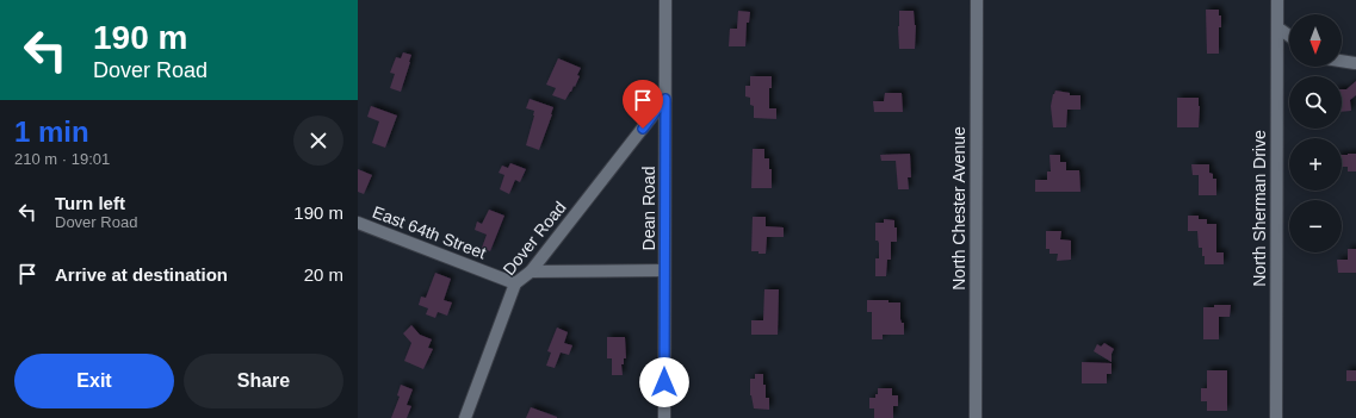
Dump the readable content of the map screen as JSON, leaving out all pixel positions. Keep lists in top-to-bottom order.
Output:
{
  "streets": {
    "street": [
      "Dean Road",
      "North Chester Avenue",
      "North Sherman Drive",
      "East 64th Street",
      "Dover Road"
    ]
  },
  "crossings": [
    ["Dean Road", "Dover Road"],
    ["East 64th Street", "Dover Road"]
  ],
  "north": "bottom",
  "page": {
    "turn": ["190 m", "Dover Road"],
    "map_buttons": ["+", "−"],
    "heading": ["1 min", "210 m · 19:01"],
    "list": [
      {
        "name": "Turn left",
        "note": "Dover Road",
        "value": "190 m"
      },
      {
        "name": "Arrive at destination",
        "value": "20 m"
      }
    ],
    "buttons": ["Exit", "Share"]
  }
}
